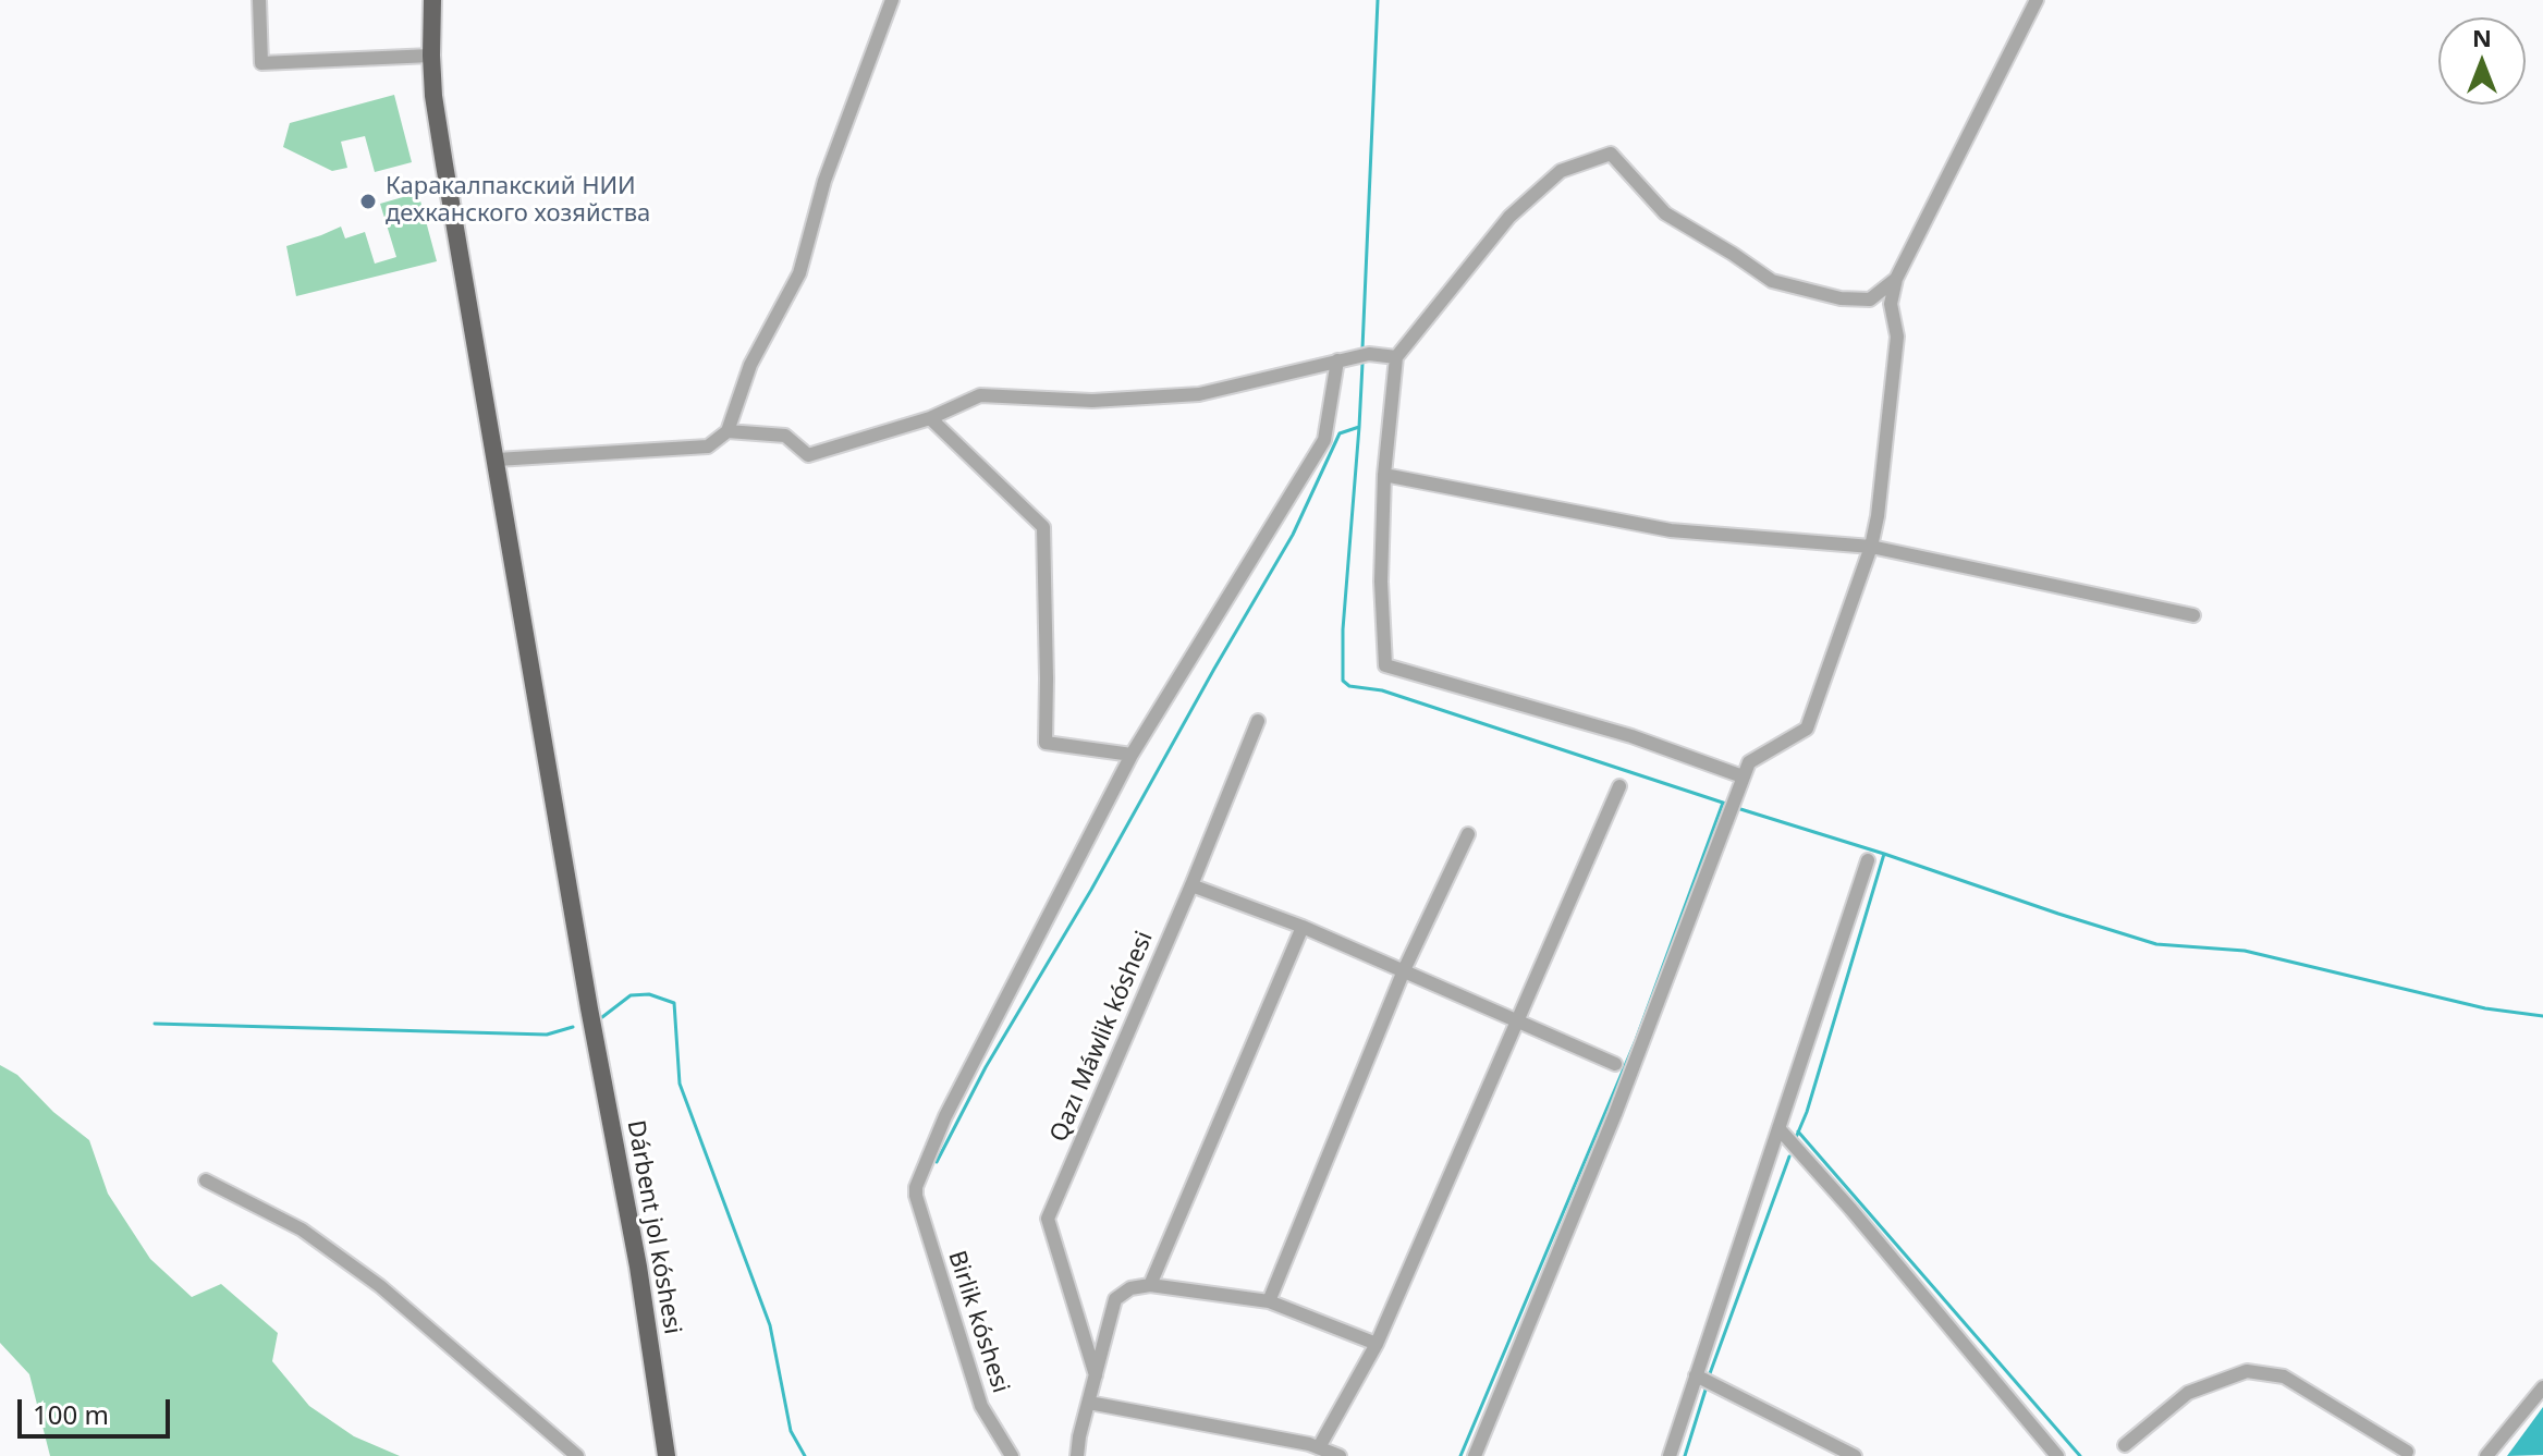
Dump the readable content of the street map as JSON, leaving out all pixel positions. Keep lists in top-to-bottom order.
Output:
{
  "streets": {
    "main road": ["Dárbent jol kóshesi"],
    "street": ["Qazı Máwlik kóshesi", "Birlik kóshesi"]
  },
  "places": ["Каракалпакский НИИ дехканского хозяйства"],
  "scale_bar": "100 m",
  "north": "top"
}
